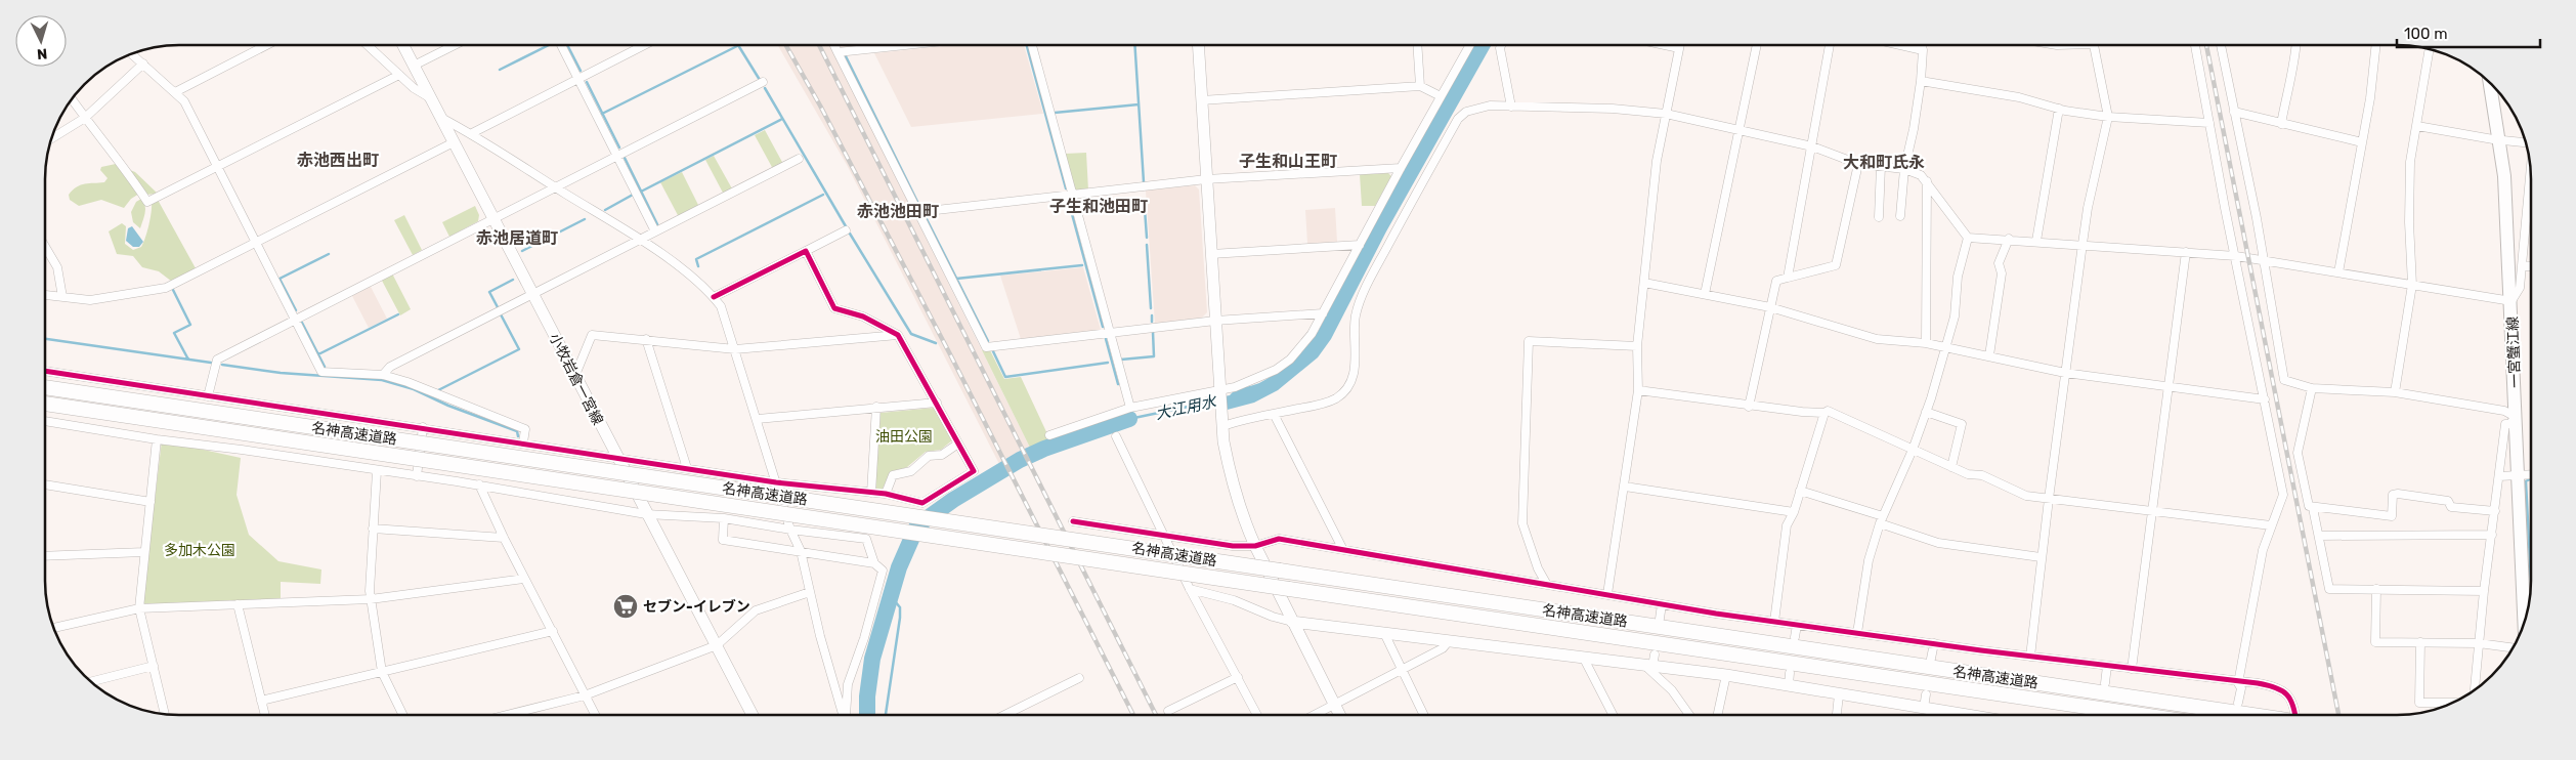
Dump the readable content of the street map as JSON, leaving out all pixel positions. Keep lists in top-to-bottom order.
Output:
{
  "streets": {
    "highway": ["名神高速道路"],
    "main road": ["一宮蟹江線"],
    "street": ["小牧岩倉一宮線"]
  },
  "districts": [
    "赤池西出町",
    "子生和山王町",
    "大和町氏永",
    "子生和池田町",
    "赤池池田町",
    "赤池居道町"
  ],
  "water": ["大江用水"],
  "parks": ["油田公園", "多加木公園"],
  "places": {
    "supermarket": ["セブン-イレブン"]
  },
  "scale_bar": "100 m",
  "north": "bottom"
}
